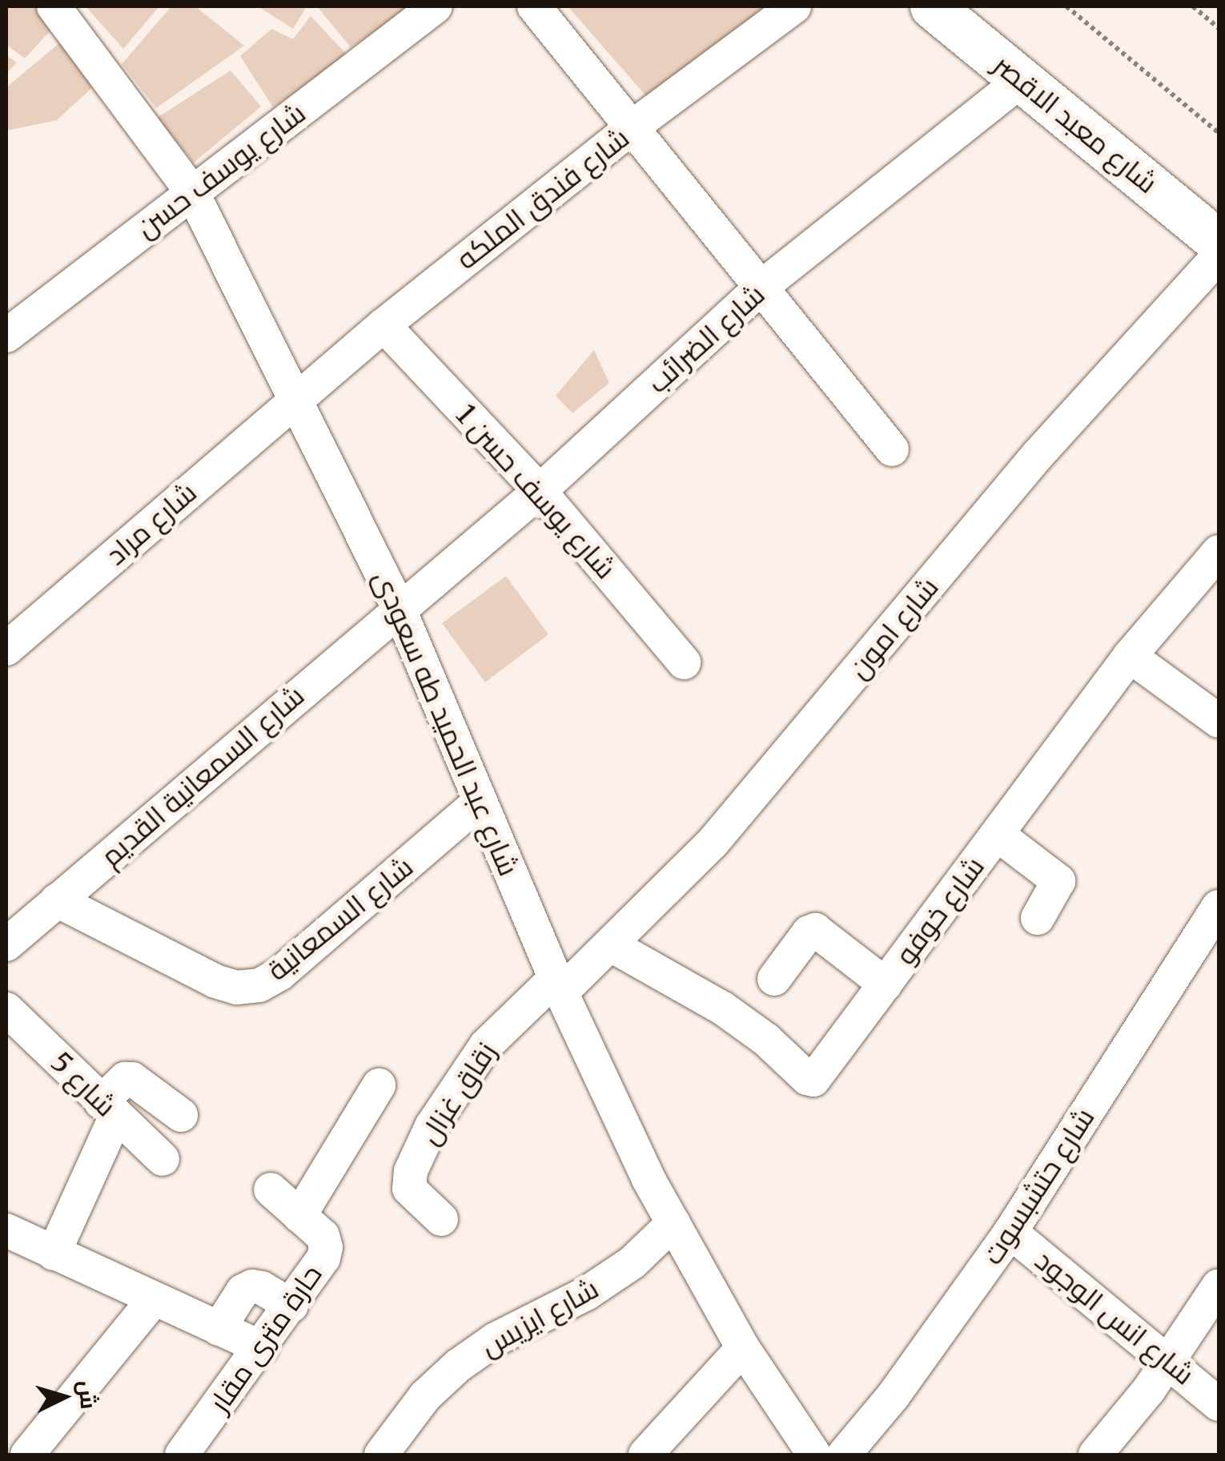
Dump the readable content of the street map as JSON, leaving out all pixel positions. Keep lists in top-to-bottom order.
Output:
{
  "streets": {
    "main road": ["شارع معبد الاقصر"],
    "street": [
      "شارع يوسف حسن",
      "شارع فندق الملكه",
      "شارع الضرائب",
      "شارع يوسف حسن 1",
      "شارع مراد",
      "شارع امون",
      "شارع عبد الحميد طه سعودى",
      "شارع السمعانية القديم",
      "شارع خوفو",
      "شارع السمعانية",
      "شارع 5",
      "زقاق غزال",
      "شارع حتشبسوت",
      "شارع ايزيس",
      "شارع انس الوجود",
      "حارة مترى مقار"
    ]
  },
  "crossings": [
    ["شارع معبد الاقصر", "شارع الضرائب"],
    ["شارع يوسف حسن", "شارع عبد الحميد طه سعودى"],
    ["شارع فندق الملكه", "شارع يوسف حسن 1"],
    ["شارع فندق الملكه", "شارع مراد"],
    ["شارع فندق الملكه", "شارع عبد الحميد طه سعودى"],
    ["شارع الضرائب", "شارع يوسف حسن 1"],
    ["شارع الضرائب", "شارع عبد الحميد طه سعودى"],
    ["شارع الضرائب", "شارع السمعانية القديم"],
    ["شارع مراد", "شارع عبد الحميد طه سعودى"],
    ["شارع امون", "شارع عبد الحميد طه سعودى"],
    ["شارع امون", "شارع خوفو"],
    ["شارع امون", "زقاق غزال"],
    ["شارع عبد الحميد طه سعودى", "شارع السمعانية القديم"],
    ["شارع عبد الحميد طه سعودى", "شارع السمعانية"],
    ["شارع عبد الحميد طه سعودى", "زقاق غزال"],
    ["شارع عبد الحميد طه سعودى", "شارع ايزيس"],
    ["شارع السمعانية القديم", "شارع السمعانية"],
    ["شارع حتشبسوت", "شارع انس الوجود"]
  ],
  "north": "right"
}
